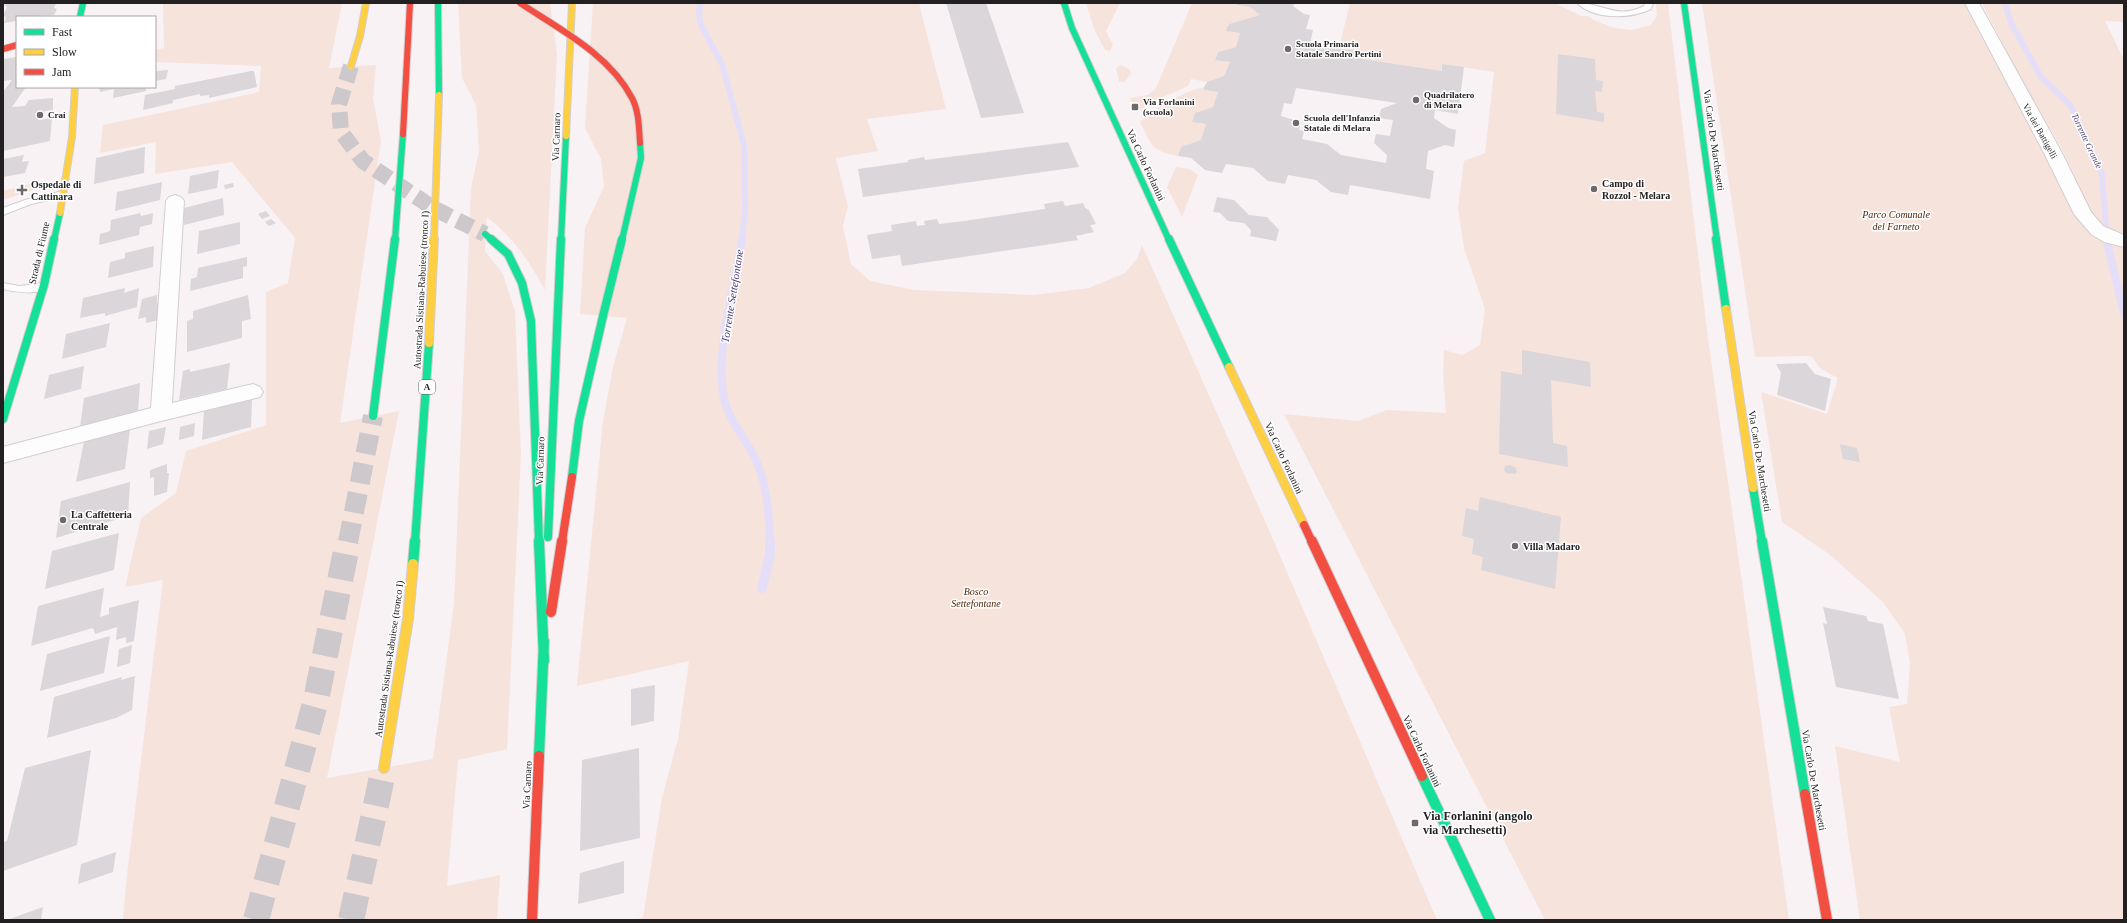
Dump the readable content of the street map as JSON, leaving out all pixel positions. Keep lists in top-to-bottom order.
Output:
{
  "streets": {
    "main road": [
      "Via Carnaro",
      "Via Carlo De Marchesetti",
      "Via Carlo Forlanini",
      "Strada di Fiume",
      "Autostrada Sistiana-Rabuiese (tronco I)",
      "A"
    ],
    "street": ["Via dei Battigelli"]
  },
  "water": ["Torrente Grande", "Torrente Settefontane"],
  "parks": ["Parco Comunale del Farneto", "Bosco Settefontane"],
  "places": {
    "other": [
      "Scuola Primaria Statale Sandro Pertini",
      "Quadrilatero di Melara",
      "Crai",
      "Scuola dell'Infanzia Statale di Melara",
      "Campo di Rozzol - Melara",
      "La Caffetteria Centrale",
      "Villa Madaro"
    ],
    "transit": ["Via Forlanini (scuola)", "Via Forlanini (angolo via Marchesetti)"],
    "health": ["Ospedale di Cattinara"]
  },
  "legend": ["Fast", "Slow", "Jam"]
}
